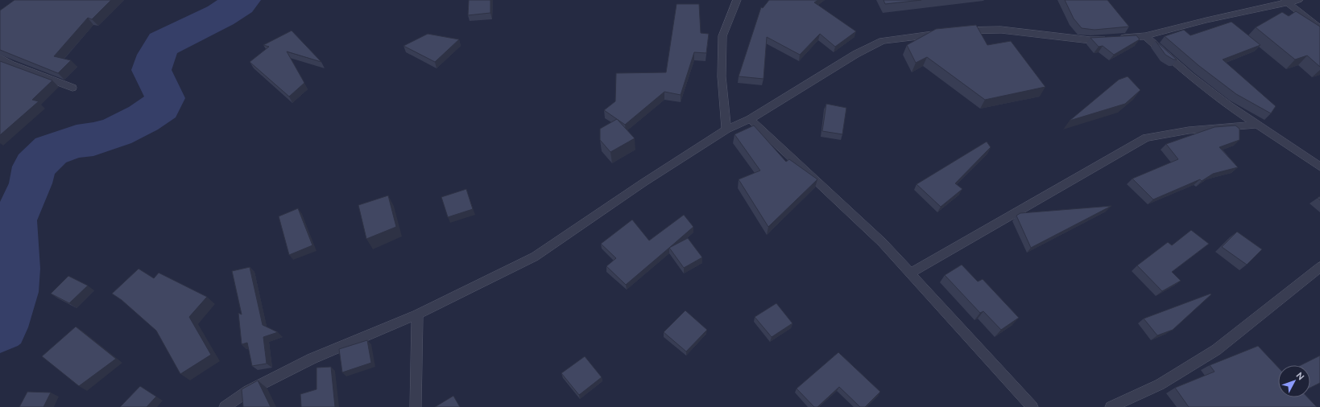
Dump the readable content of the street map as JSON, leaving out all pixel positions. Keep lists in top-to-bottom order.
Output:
{
  "north": "top right"
}
